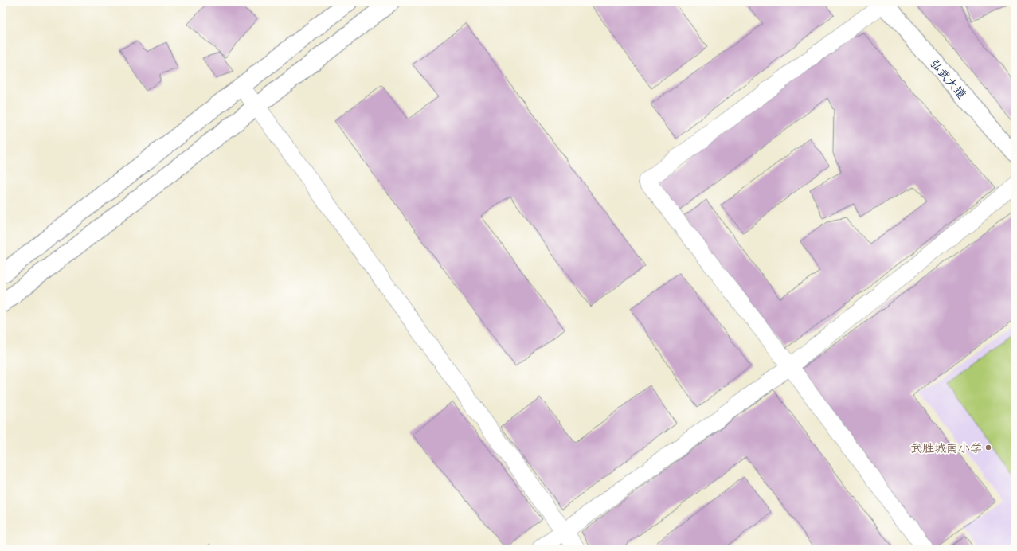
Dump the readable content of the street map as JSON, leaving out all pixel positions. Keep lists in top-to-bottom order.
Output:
{
  "streets": {
    "main road": ["弘武大道"]
  },
  "places": ["武胜城南小学"]
}
